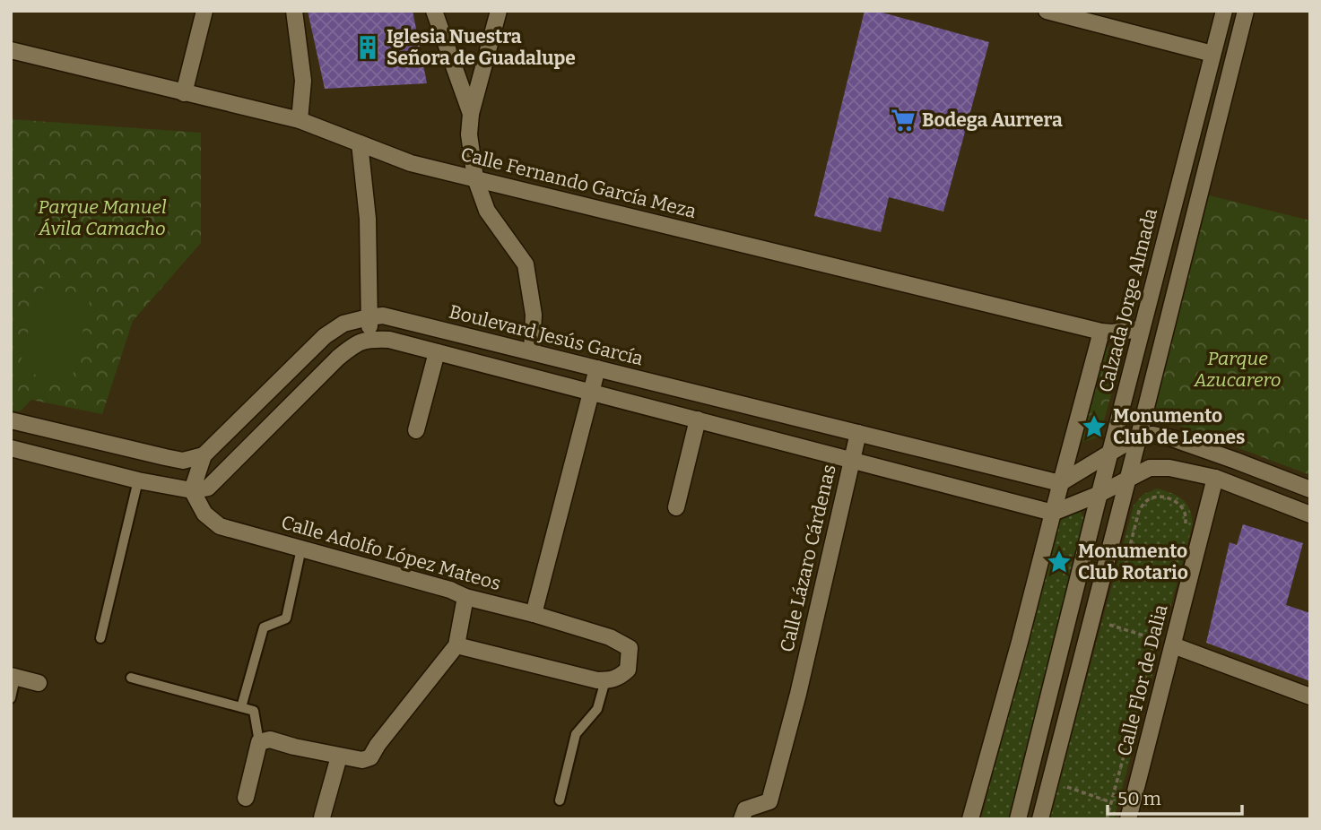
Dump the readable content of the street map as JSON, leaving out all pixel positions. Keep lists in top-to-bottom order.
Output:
{
  "streets": {
    "street": [
      "Calle Fernando García Meza",
      "Calzada Jorge Almada",
      "Boulevard Jesús García",
      "Calle Adolfo López Mateos",
      "Calle Lázaro Cárdenas",
      "Calle Flor de Dalia"
    ]
  },
  "crossings": [
    ["Calle Fernando García Meza", "Calzada Jorge Almada"],
    ["Boulevard Jesús García", "Calle Lázaro Cárdenas"]
  ],
  "parks": ["Parque Manuel Ávila Camacho", "Parque Azucarero"],
  "places": {
    "building": ["Iglesia Nuestra Señora de Guadalupe"],
    "supermarket": ["Bodega Aurrera"],
    "place": ["Monumento Club de Leones", "Monumento Club Rotario"]
  },
  "scale_bar": "50 m"
}
